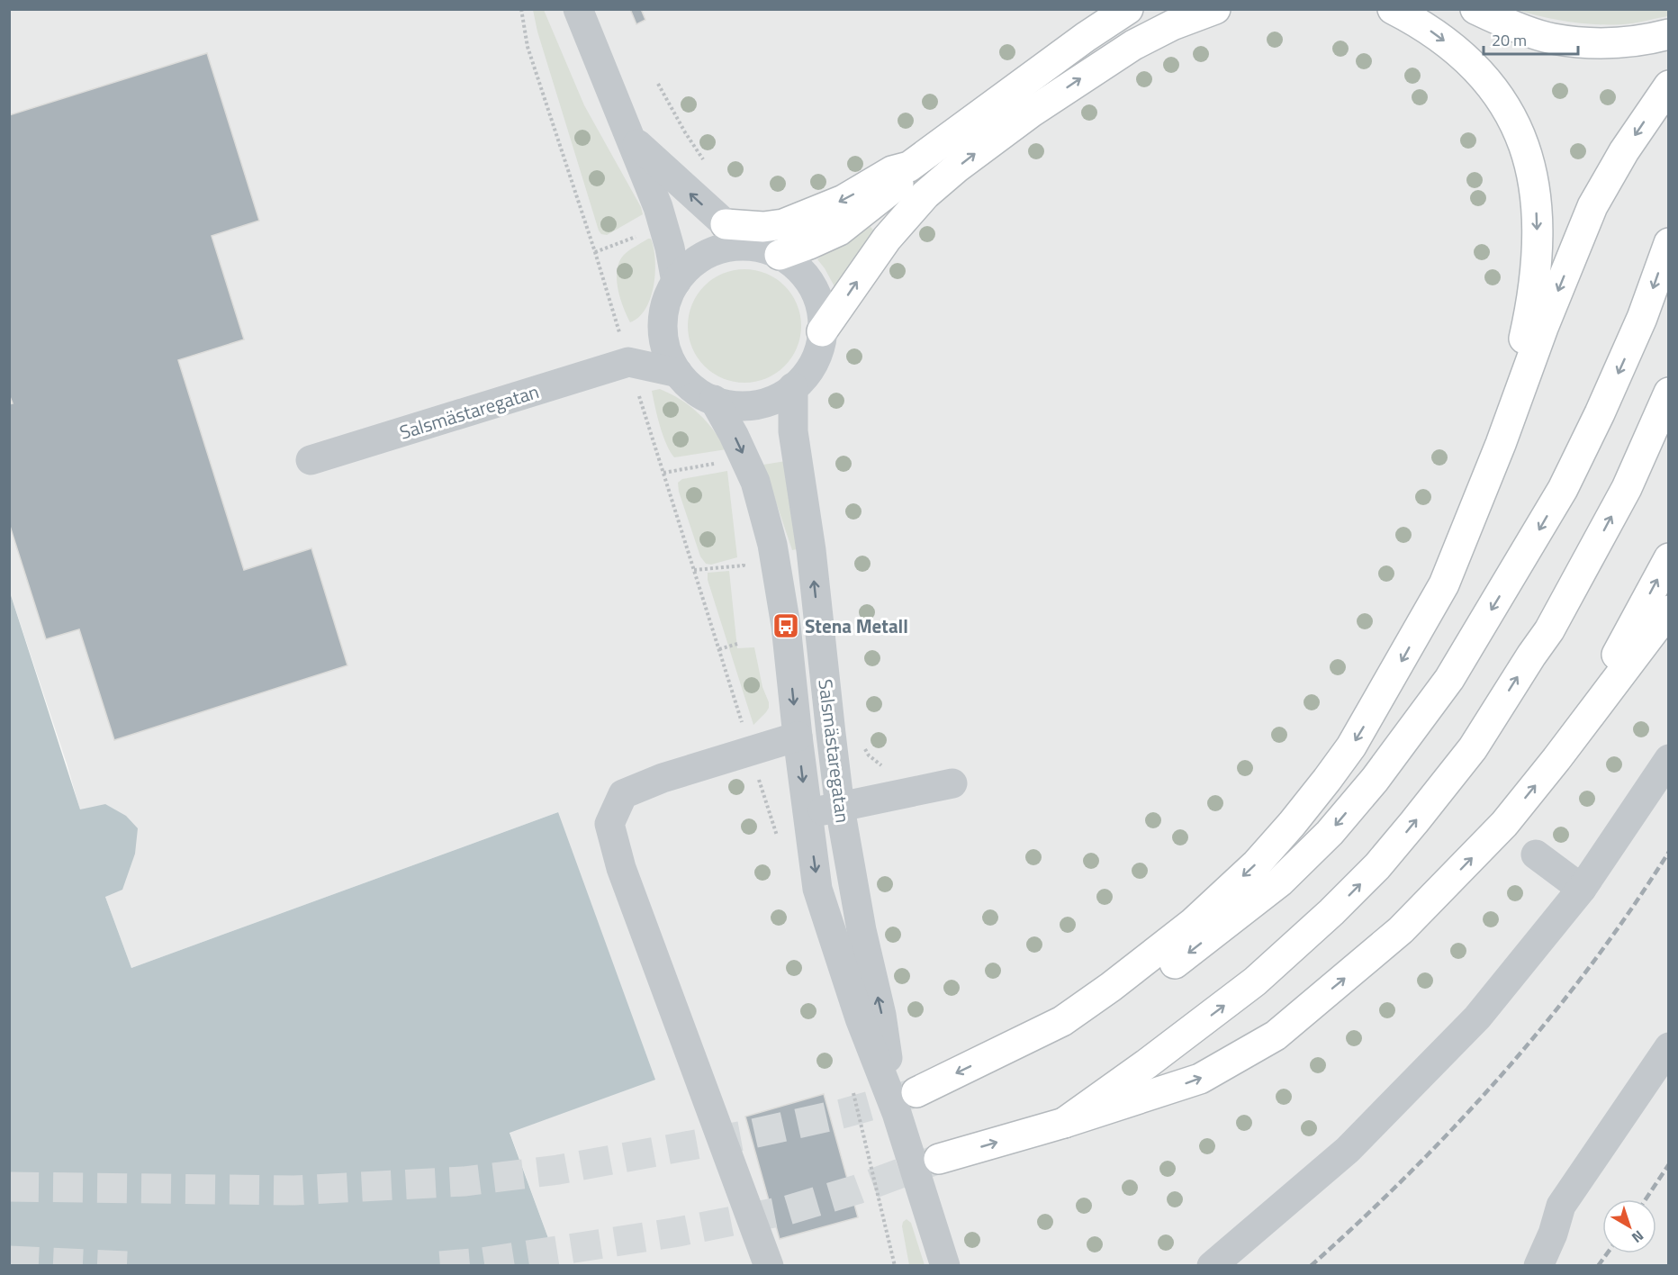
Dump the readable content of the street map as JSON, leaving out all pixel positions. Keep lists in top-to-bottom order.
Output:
{
  "streets": {
    "street": ["Salsmästaregatan"]
  },
  "places": {
    "bus stop": ["Stena Metall"]
  },
  "scale_bar": "20 m",
  "north": "bottom right"
}
